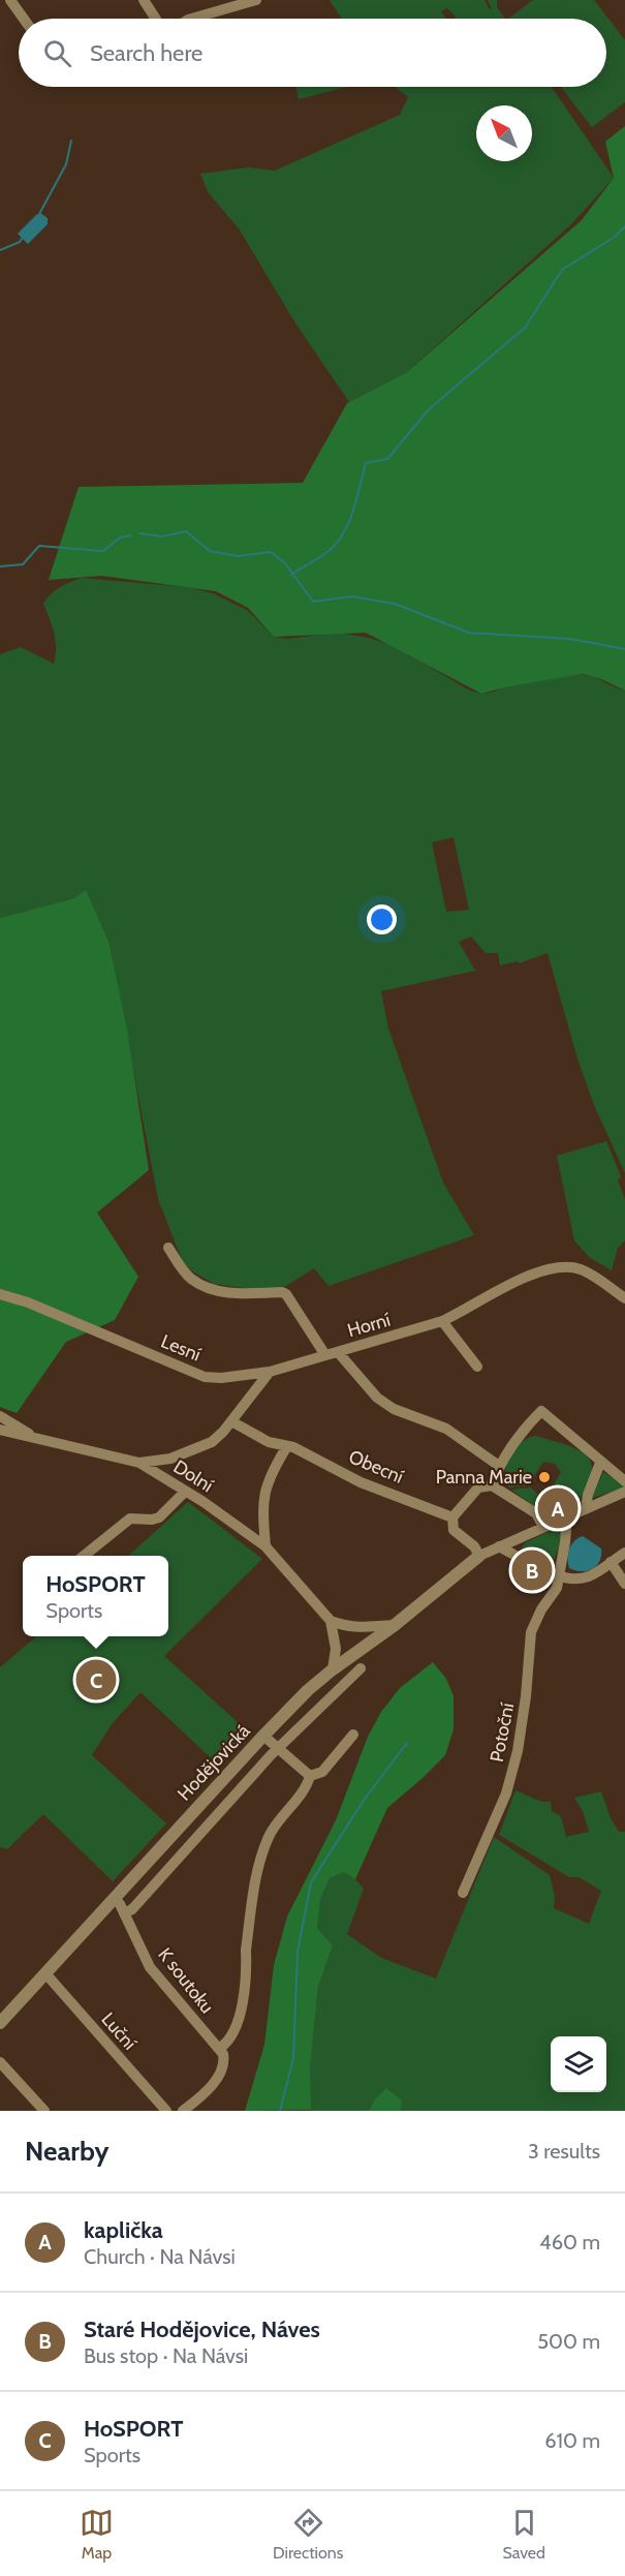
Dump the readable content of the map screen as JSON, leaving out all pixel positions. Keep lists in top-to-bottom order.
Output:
{
  "streets": {
    "street": [
      "Horní",
      "Lesní",
      "Obecní",
      "Dolní",
      "Potoční",
      "Hodějovická",
      "K soutoku",
      "Luční"
    ]
  },
  "crossings": [
    ["Horní", "Lesní"],
    ["Hodějovická", "K soutoku"],
    ["Hodějovická", "Luční"]
  ],
  "places": ["Panna Marie"],
  "north": "top left",
  "page": {
    "search": "Search here",
    "pins": ["A", "B", "C"],
    "popup": ["HoSPORT", "Sports"],
    "heading": ["Nearby", "3 results"],
    "list": [
      {
        "mark": "A",
        "name": "kaplička",
        "note": "Church · Na Návsi",
        "value": "460 m"
      },
      {
        "mark": "B",
        "name": "Staré Hodějovice, Náves",
        "note": "Bus stop · Na Návsi",
        "value": "500 m"
      },
      {
        "mark": "C",
        "name": "HoSPORT",
        "note": "Sports",
        "value": "610 m"
      }
    ],
    "nav": ["Map", "Directions", "Saved"]
  }
}
